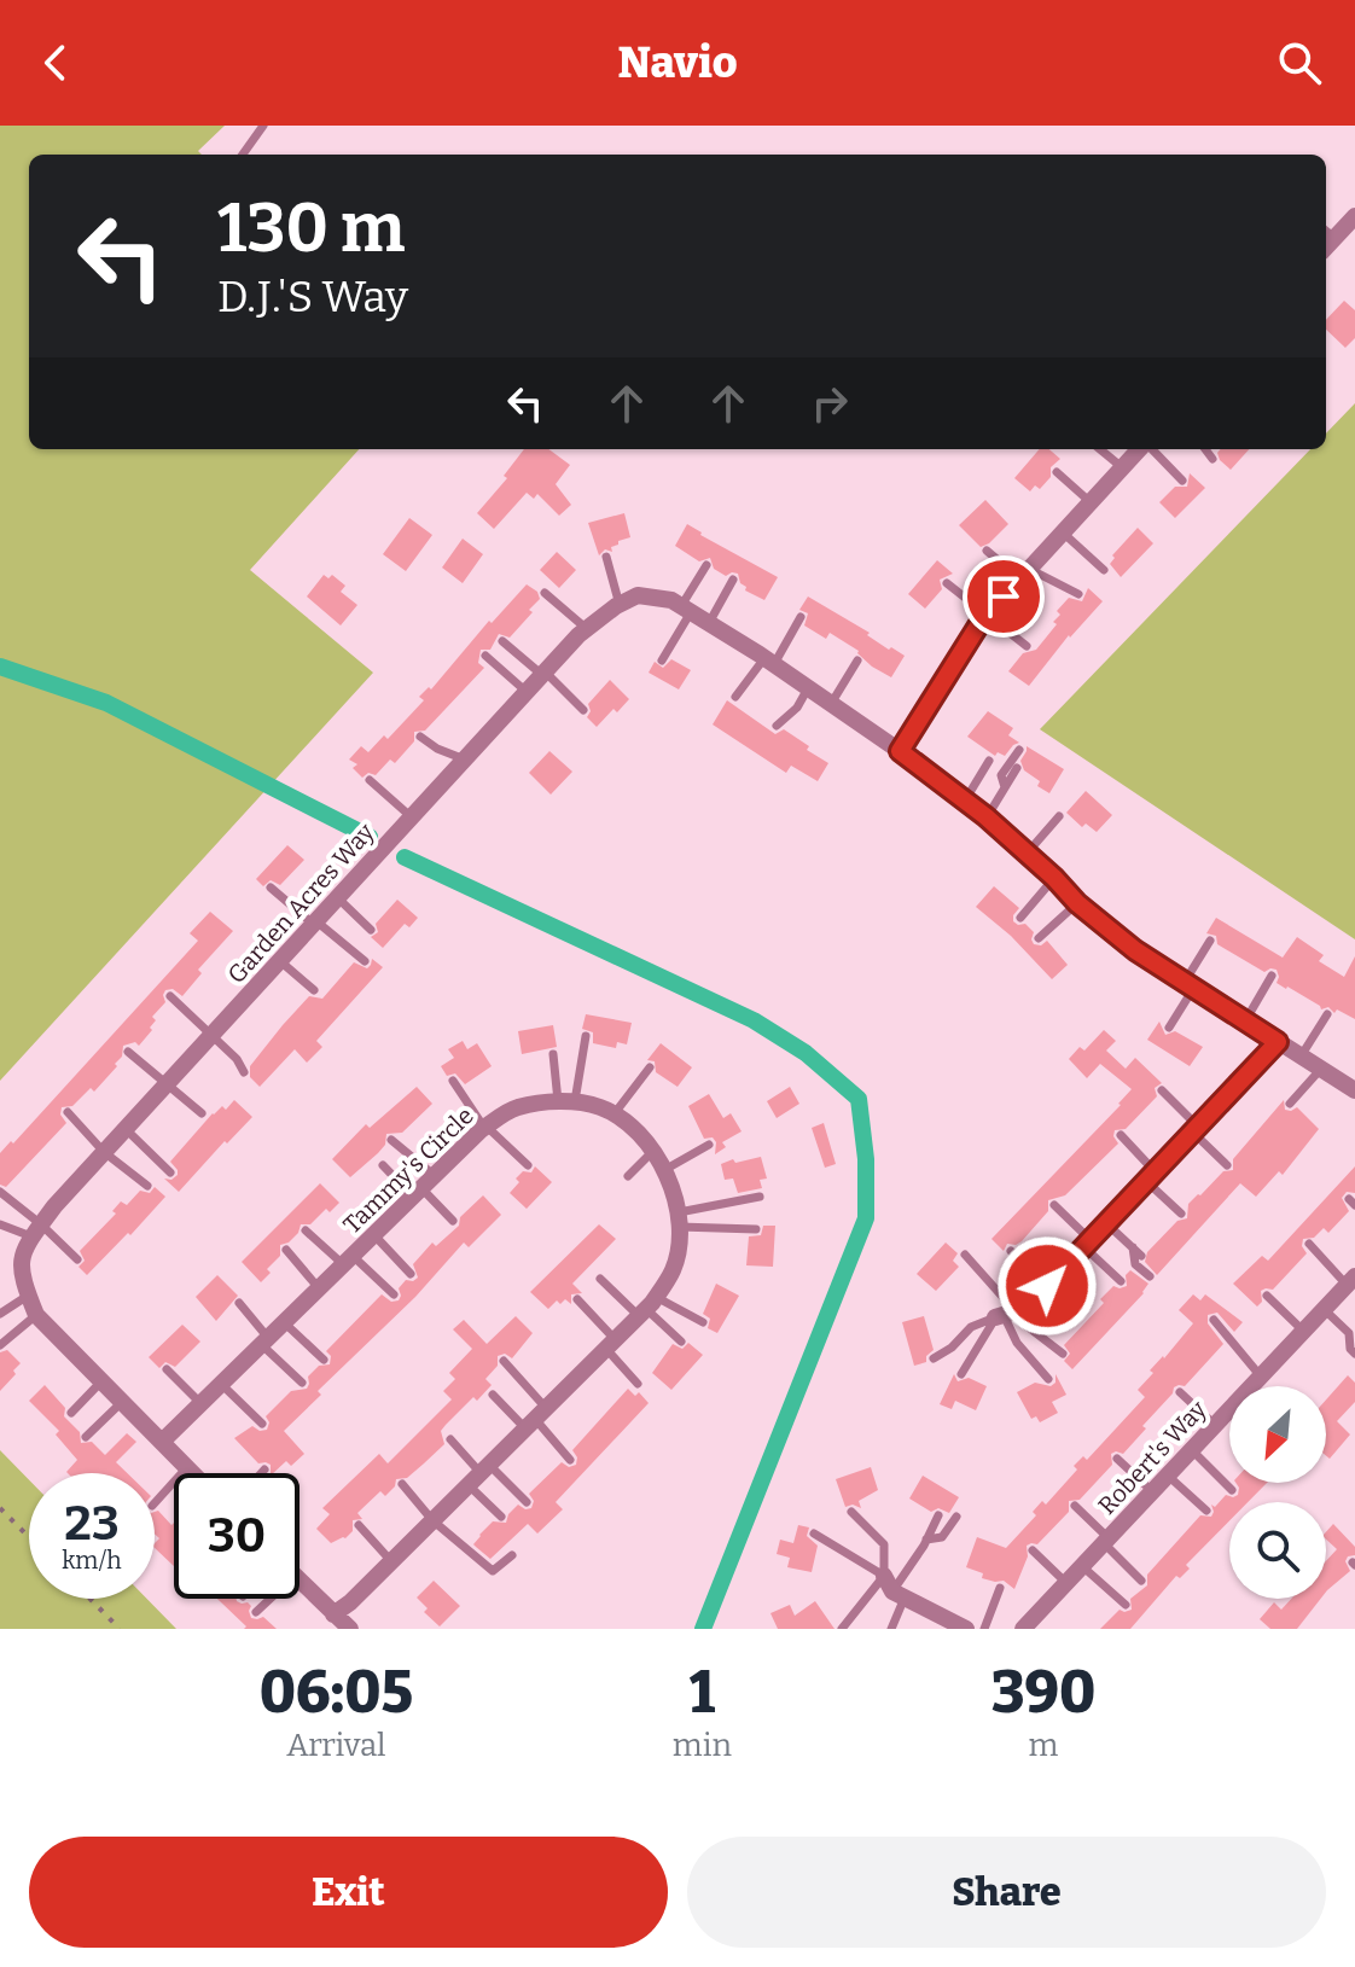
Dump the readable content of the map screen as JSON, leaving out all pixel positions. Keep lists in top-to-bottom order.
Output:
{
  "streets": {
    "street": ["Garden Acres Way", "Tammy's Circle", "Robert's Way"]
  },
  "crossings": [
    ["Garden Acres Way", "Tammy's Circle"]
  ],
  "north": "bottom left",
  "page": {
    "header": "Navio",
    "turn": ["130 m", "D.J.'S Way"],
    "speed": "23 km/h",
    "limit": "30",
    "eta": [
      "06:05",
      "Arrival",
      "1",
      "min",
      "390",
      "m"
    ],
    "buttons": ["Exit", "Share"]
  }
}
